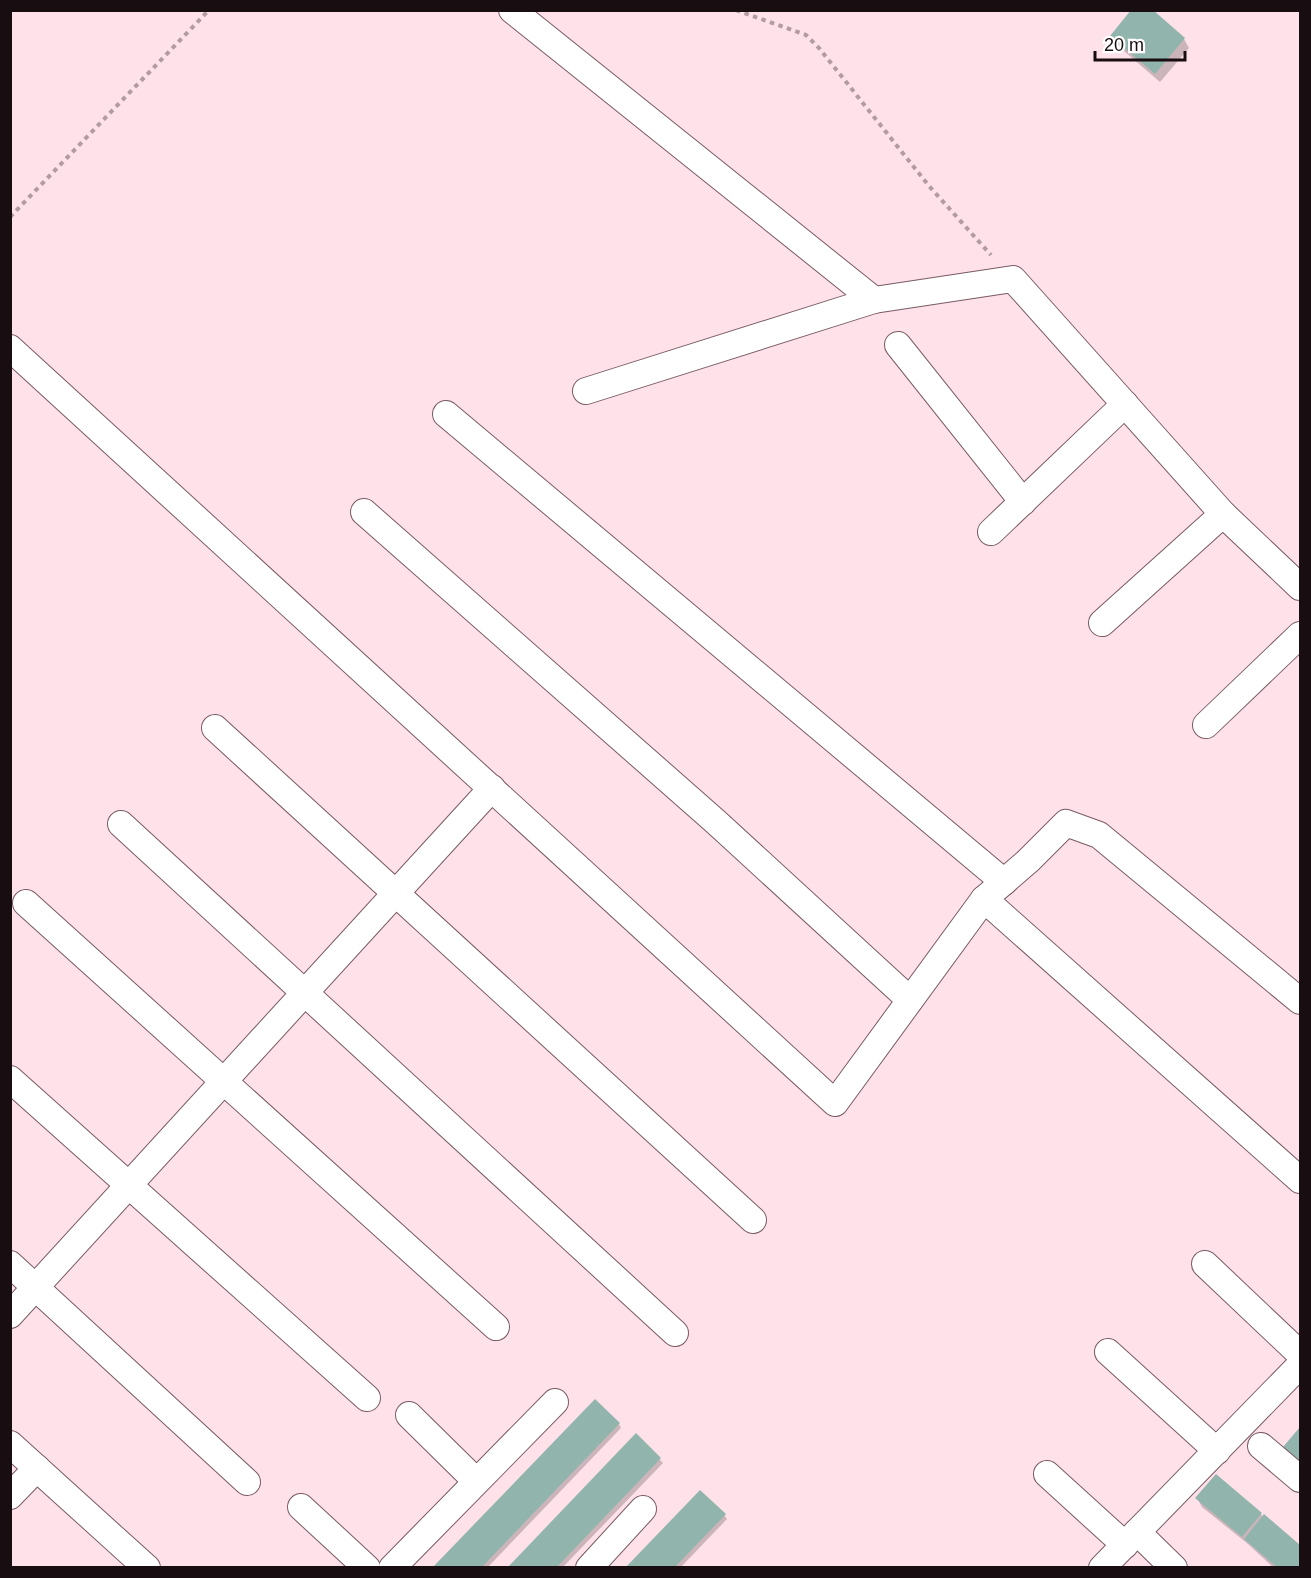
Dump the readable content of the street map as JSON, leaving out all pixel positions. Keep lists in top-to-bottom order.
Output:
{
  "scale_bar": "20 m"
}
